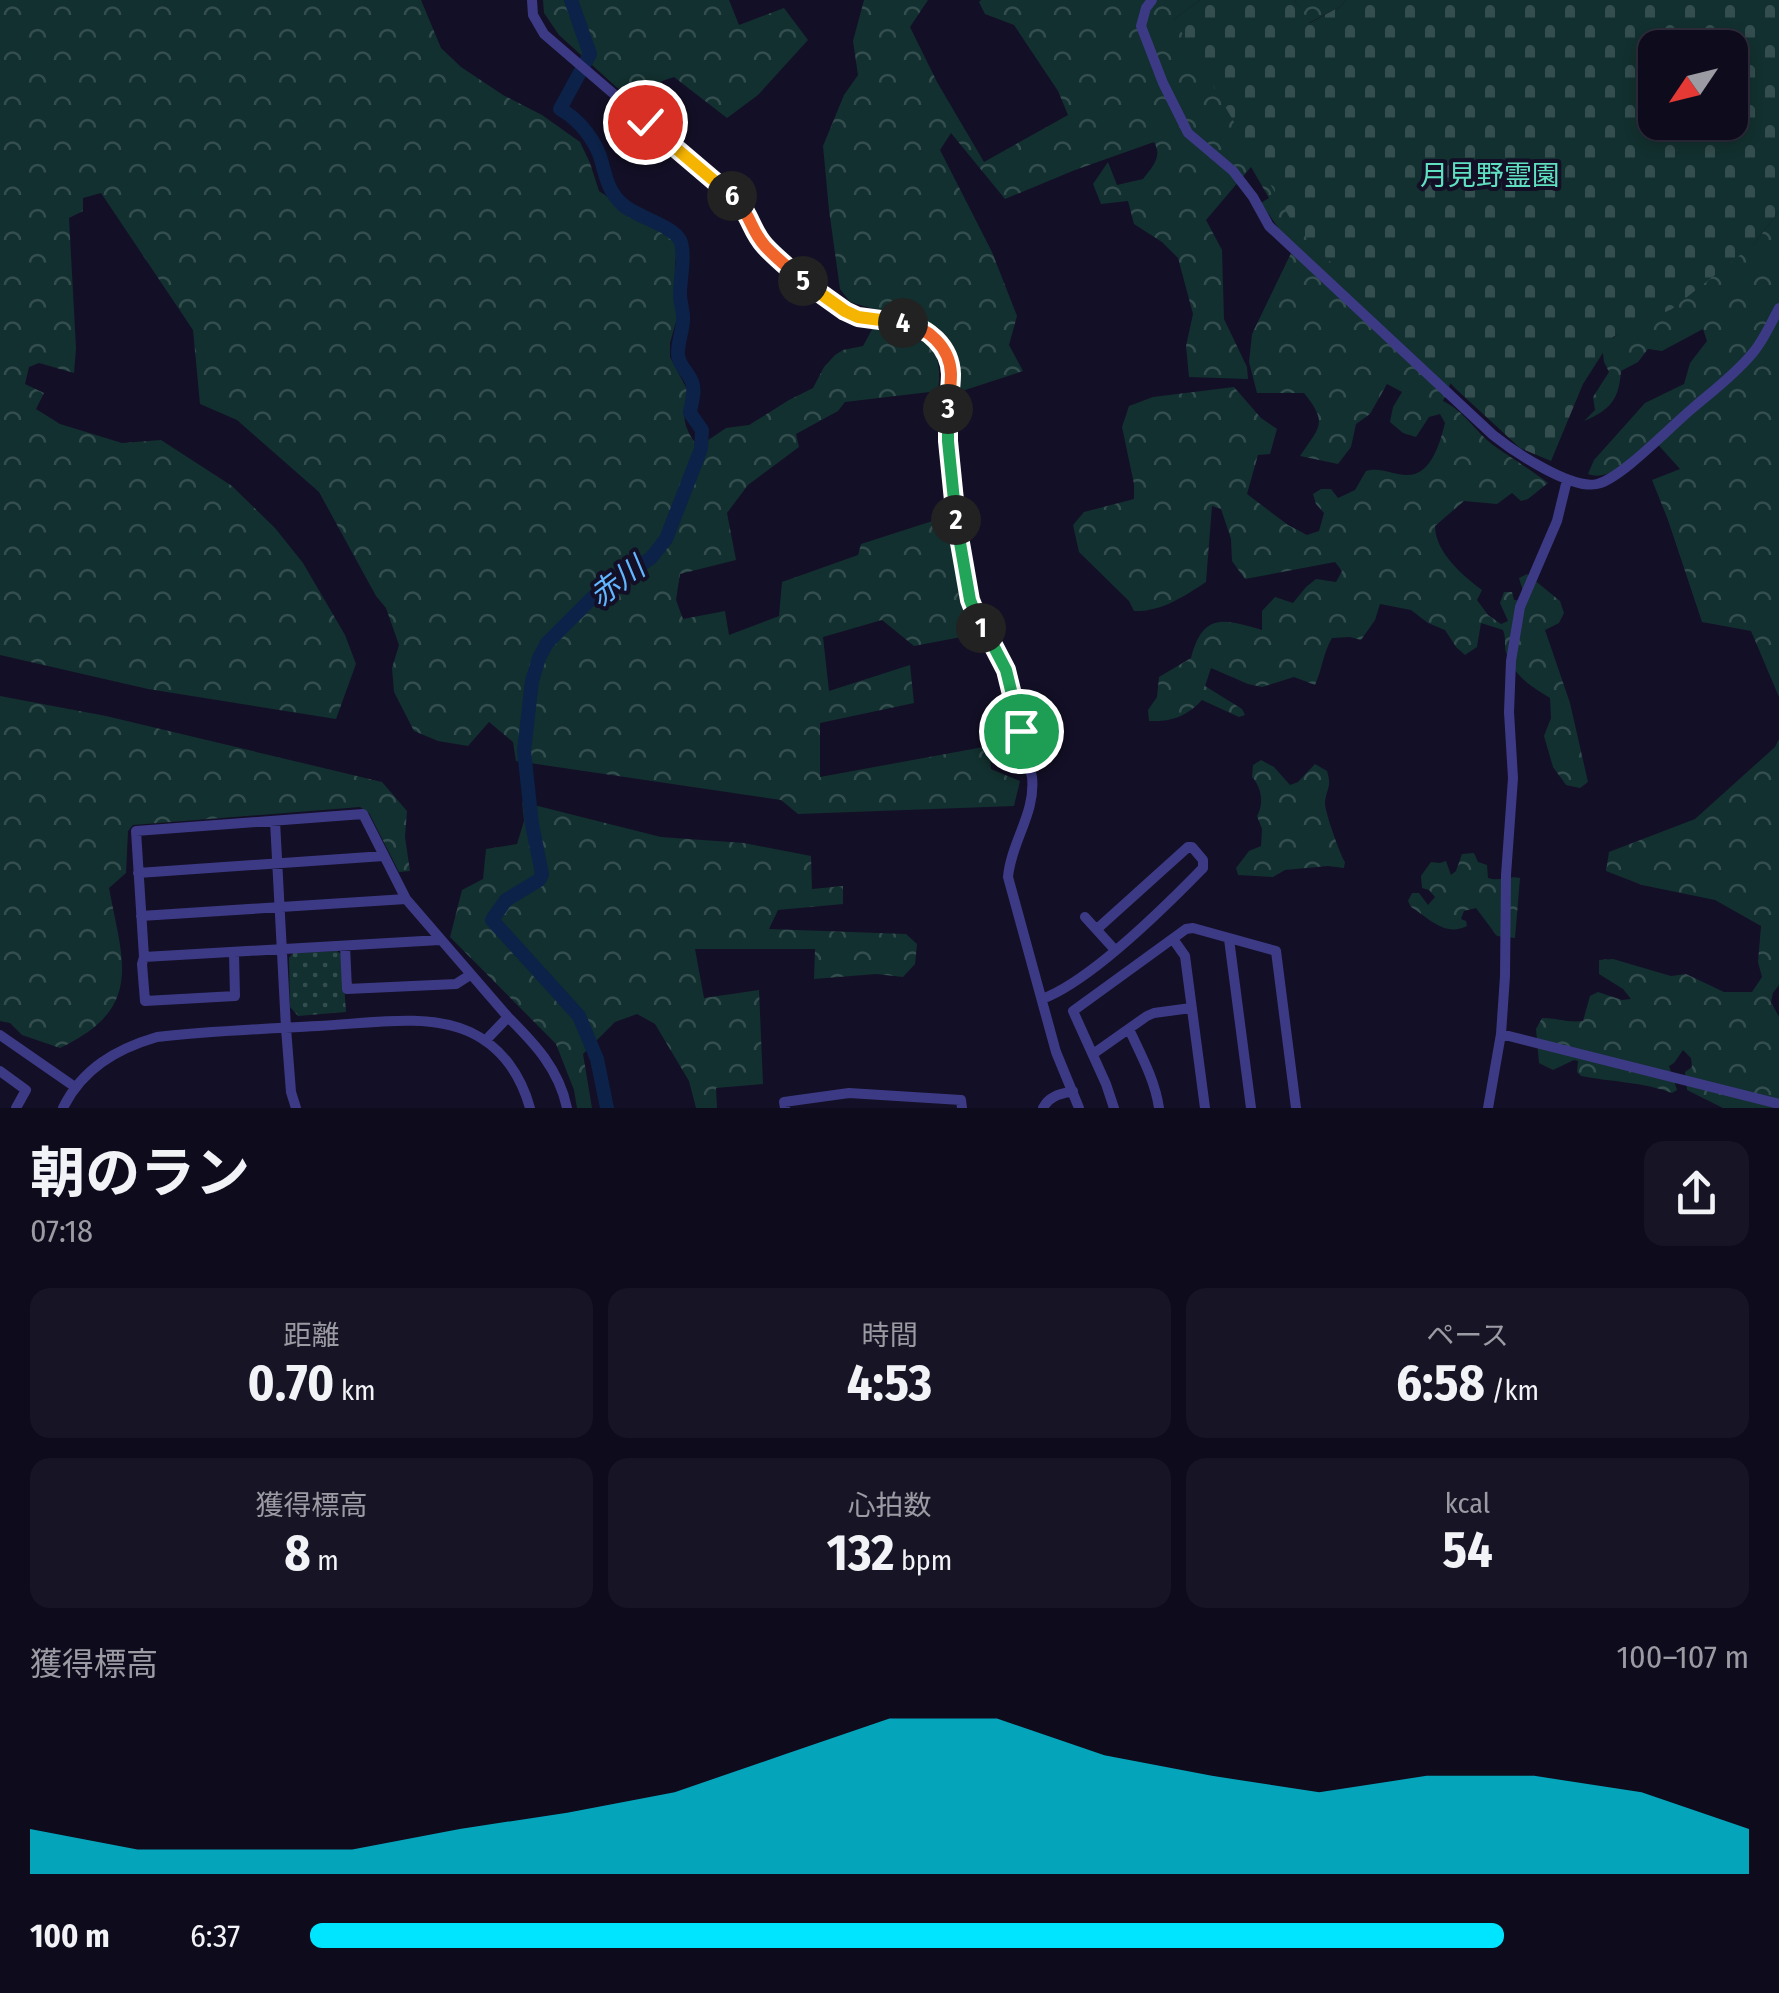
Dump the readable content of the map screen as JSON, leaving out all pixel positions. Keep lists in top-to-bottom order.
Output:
{
  "water": ["赤川"],
  "parks": ["月見野霊園"],
  "north": "bottom left",
  "page": {
    "pins": [
      "6",
      "5",
      "4",
      "3",
      "2",
      "1"
    ],
    "heading": ["朝のラン", "07:18"],
    "stats": [
      ["距離", "0.70 km"],
      ["時間", "4:53"],
      ["ペース", "6:58 /km"],
      ["獲得標高", "8 m"],
      ["心拍数", "132 bpm"],
      ["kcal", "54"]
    ],
    "chart": ["獲得標高", "100–107 m"],
    "list": [
      {
        "name": "100 m",
        "note": "6:37"
      }
    ]
  }
}
